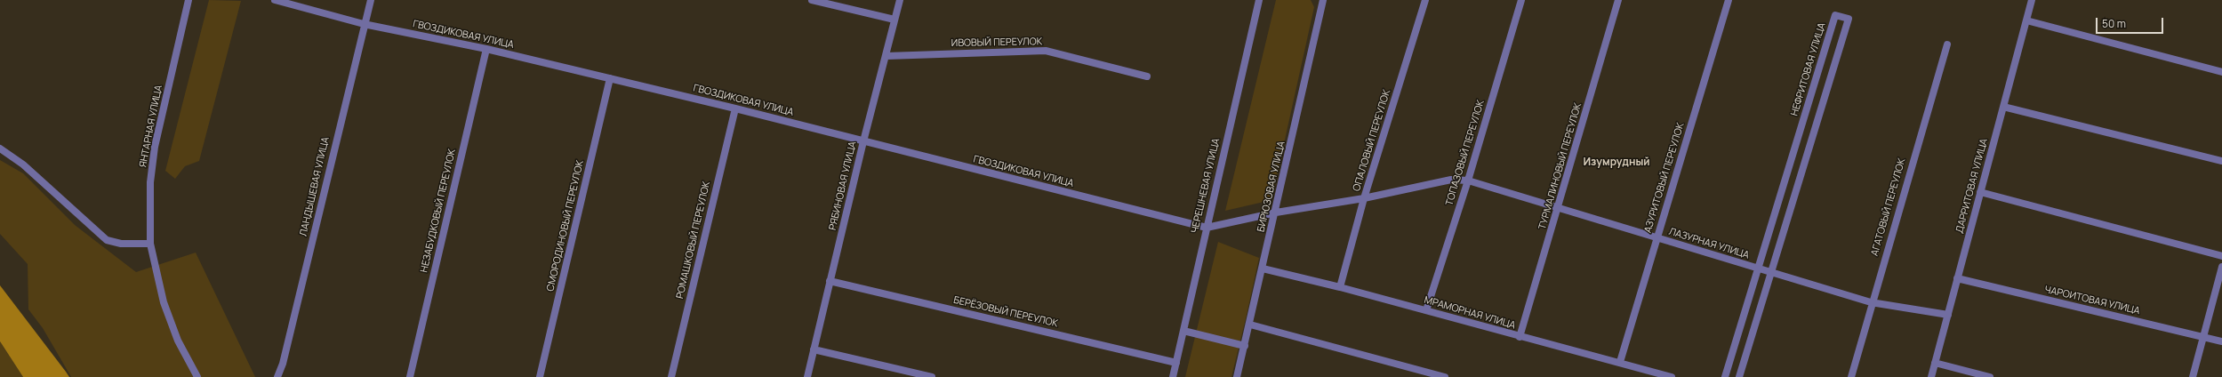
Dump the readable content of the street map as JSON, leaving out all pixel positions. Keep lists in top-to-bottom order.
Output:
{
  "streets": {
    "street": [
      "ГВОЗДИКОВАЯ УЛИЦА",
      "ИВОВЫЙ ПЕРЕУЛОК",
      "НЕФРИТОВАЯ УЛИЦА",
      "ЯНТАРНАЯ УЛИЦА",
      "ОПАЛОВЫЙ ПЕРЕУЛОК",
      "ТОПАЗОВЫЙ ПЕРЕУЛОК",
      "ТУРМАЛИНОВЫЙ ПЕРЕУЛОК",
      "АЗУРИТОВЫЙ ПЕРЕУЛОК",
      "РЯБИНОВАЯ УЛИЦА",
      "ЧЕРЕШНЕВАЯ УЛИЦА",
      "ДАРРИТОВАЯ УЛИЦА",
      "ЛАНДЫШЕВАЯ УЛИЦА",
      "БИРЮЗОВАЯ УЛИЦА",
      "АГАТОВЫЙ ПЕРЕУЛОК",
      "НЕЗАБУДКОВЫЙ ПЕРЕУЛОК",
      "СМОРОДИНОВЫЙ ПЕРЕУЛОК",
      "РОМАШКОВЫЙ ПЕРЕУЛОК",
      "ЛАЗУРНАЯ УЛИЦА",
      "ЧАРОИТОВАЯ УЛИЦА",
      "БЕРЁЗОВЫЙ ПЕРЕУЛОК",
      "МРАМОРНАЯ УЛИЦА"
    ]
  },
  "crossings": [
    ["ГВОЗДИКОВАЯ УЛИЦА", "РЯБИНОВАЯ УЛИЦА"],
    ["ГВОЗДИКОВАЯ УЛИЦА", "ЧЕРЕШНЕВАЯ УЛИЦА"],
    ["ГВОЗДИКОВАЯ УЛИЦА", "ЛАНДЫШЕВАЯ УЛИЦА"],
    ["ГВОЗДИКОВАЯ УЛИЦА", "НЕЗАБУДКОВЫЙ ПЕРЕУЛОК"],
    ["ГВОЗДИКОВАЯ УЛИЦА", "СМОРОДИНОВЫЙ ПЕРЕУЛОК"],
    ["ГВОЗДИКОВАЯ УЛИЦА", "РОМАШКОВЫЙ ПЕРЕУЛОК"],
    ["ГВОЗДИКОВАЯ УЛИЦА", "ЛАЗУРНАЯ УЛИЦА"],
    ["ИВОВЫЙ ПЕРЕУЛОК", "РЯБИНОВАЯ УЛИЦА"],
    ["НЕФРИТОВАЯ УЛИЦА", "ЛАЗУРНАЯ УЛИЦА"],
    ["ОПАЛОВЫЙ ПЕРЕУЛОК", "ЛАЗУРНАЯ УЛИЦА"],
    ["ОПАЛОВЫЙ ПЕРЕУЛОК", "МРАМОРНАЯ УЛИЦА"],
    ["ТОПАЗОВЫЙ ПЕРЕУЛОК", "ЛАЗУРНАЯ УЛИЦА"],
    ["ТОПАЗОВЫЙ ПЕРЕУЛОК", "МРАМОРНАЯ УЛИЦА"],
    ["ТУРМАЛИНОВЫЙ ПЕРЕУЛОК", "ЛАЗУРНАЯ УЛИЦА"],
    ["ТУРМАЛИНОВЫЙ ПЕРЕУЛОК", "МРАМОРНАЯ УЛИЦА"],
    ["АЗУРИТОВЫЙ ПЕРЕУЛОК", "ЛАЗУРНАЯ УЛИЦА"],
    ["АЗУРИТОВЫЙ ПЕРЕУЛОК", "МРАМОРНАЯ УЛИЦА"],
    ["РЯБИНОВАЯ УЛИЦА", "БЕРЁЗОВЫЙ ПЕРЕУЛОК"],
    ["ЧЕРЕШНЕВАЯ УЛИЦА", "ЛАЗУРНАЯ УЛИЦА"],
    ["ЧЕРЕШНЕВАЯ УЛИЦА", "БЕРЁЗОВЫЙ ПЕРЕУЛОК"],
    ["ДАРРИТОВАЯ УЛИЦА", "ЛАЗУРНАЯ УЛИЦА"],
    ["ДАРРИТОВАЯ УЛИЦА", "ЧАРОИТОВАЯ УЛИЦА"],
    ["БИРЮЗОВАЯ УЛИЦА", "ЛАЗУРНАЯ УЛИЦА"],
    ["БИРЮЗОВАЯ УЛИЦА", "МРАМОРНАЯ УЛИЦА"],
    ["АГАТОВЫЙ ПЕРЕУЛОК", "ЛАЗУРНАЯ УЛИЦА"]
  ],
  "districts": ["Изумрудный"],
  "scale_bar": "50 m"
}
